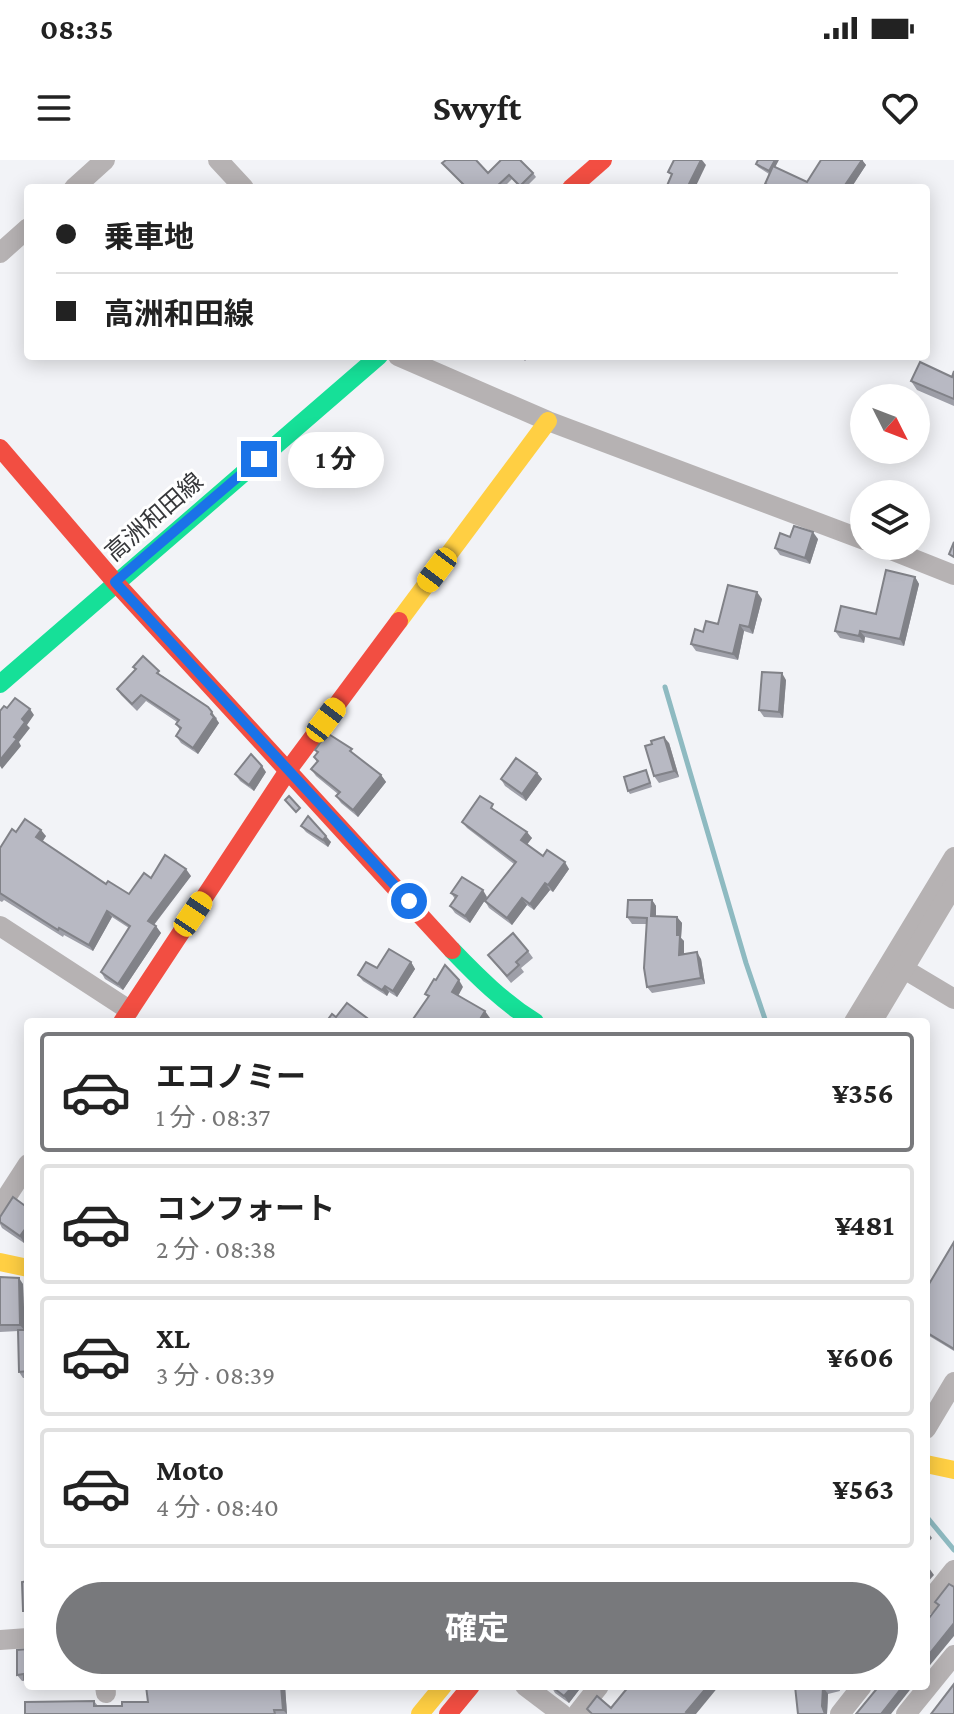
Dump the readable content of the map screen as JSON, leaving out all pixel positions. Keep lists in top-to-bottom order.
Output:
{
  "streets": {
    "street": ["高洲和田線"]
  },
  "north": "bottom right",
  "page": {
    "status": "08:35",
    "header": "Swyft",
    "banner": ["乗車地", "高洲和田線"],
    "bubble": "1 分",
    "list": [
      {
        "name": "エコノミー",
        "note": "1 分 · 08:37",
        "value": "¥356"
      },
      {
        "name": "コンフォート",
        "note": "2 分 · 08:38",
        "value": "¥481"
      },
      {
        "name": "XL",
        "note": "3 分 · 08:39",
        "value": "¥606"
      },
      {
        "name": "Moto",
        "note": "4 分 · 08:40",
        "value": "¥563"
      }
    ],
    "buttons": "確定"
  }
}
